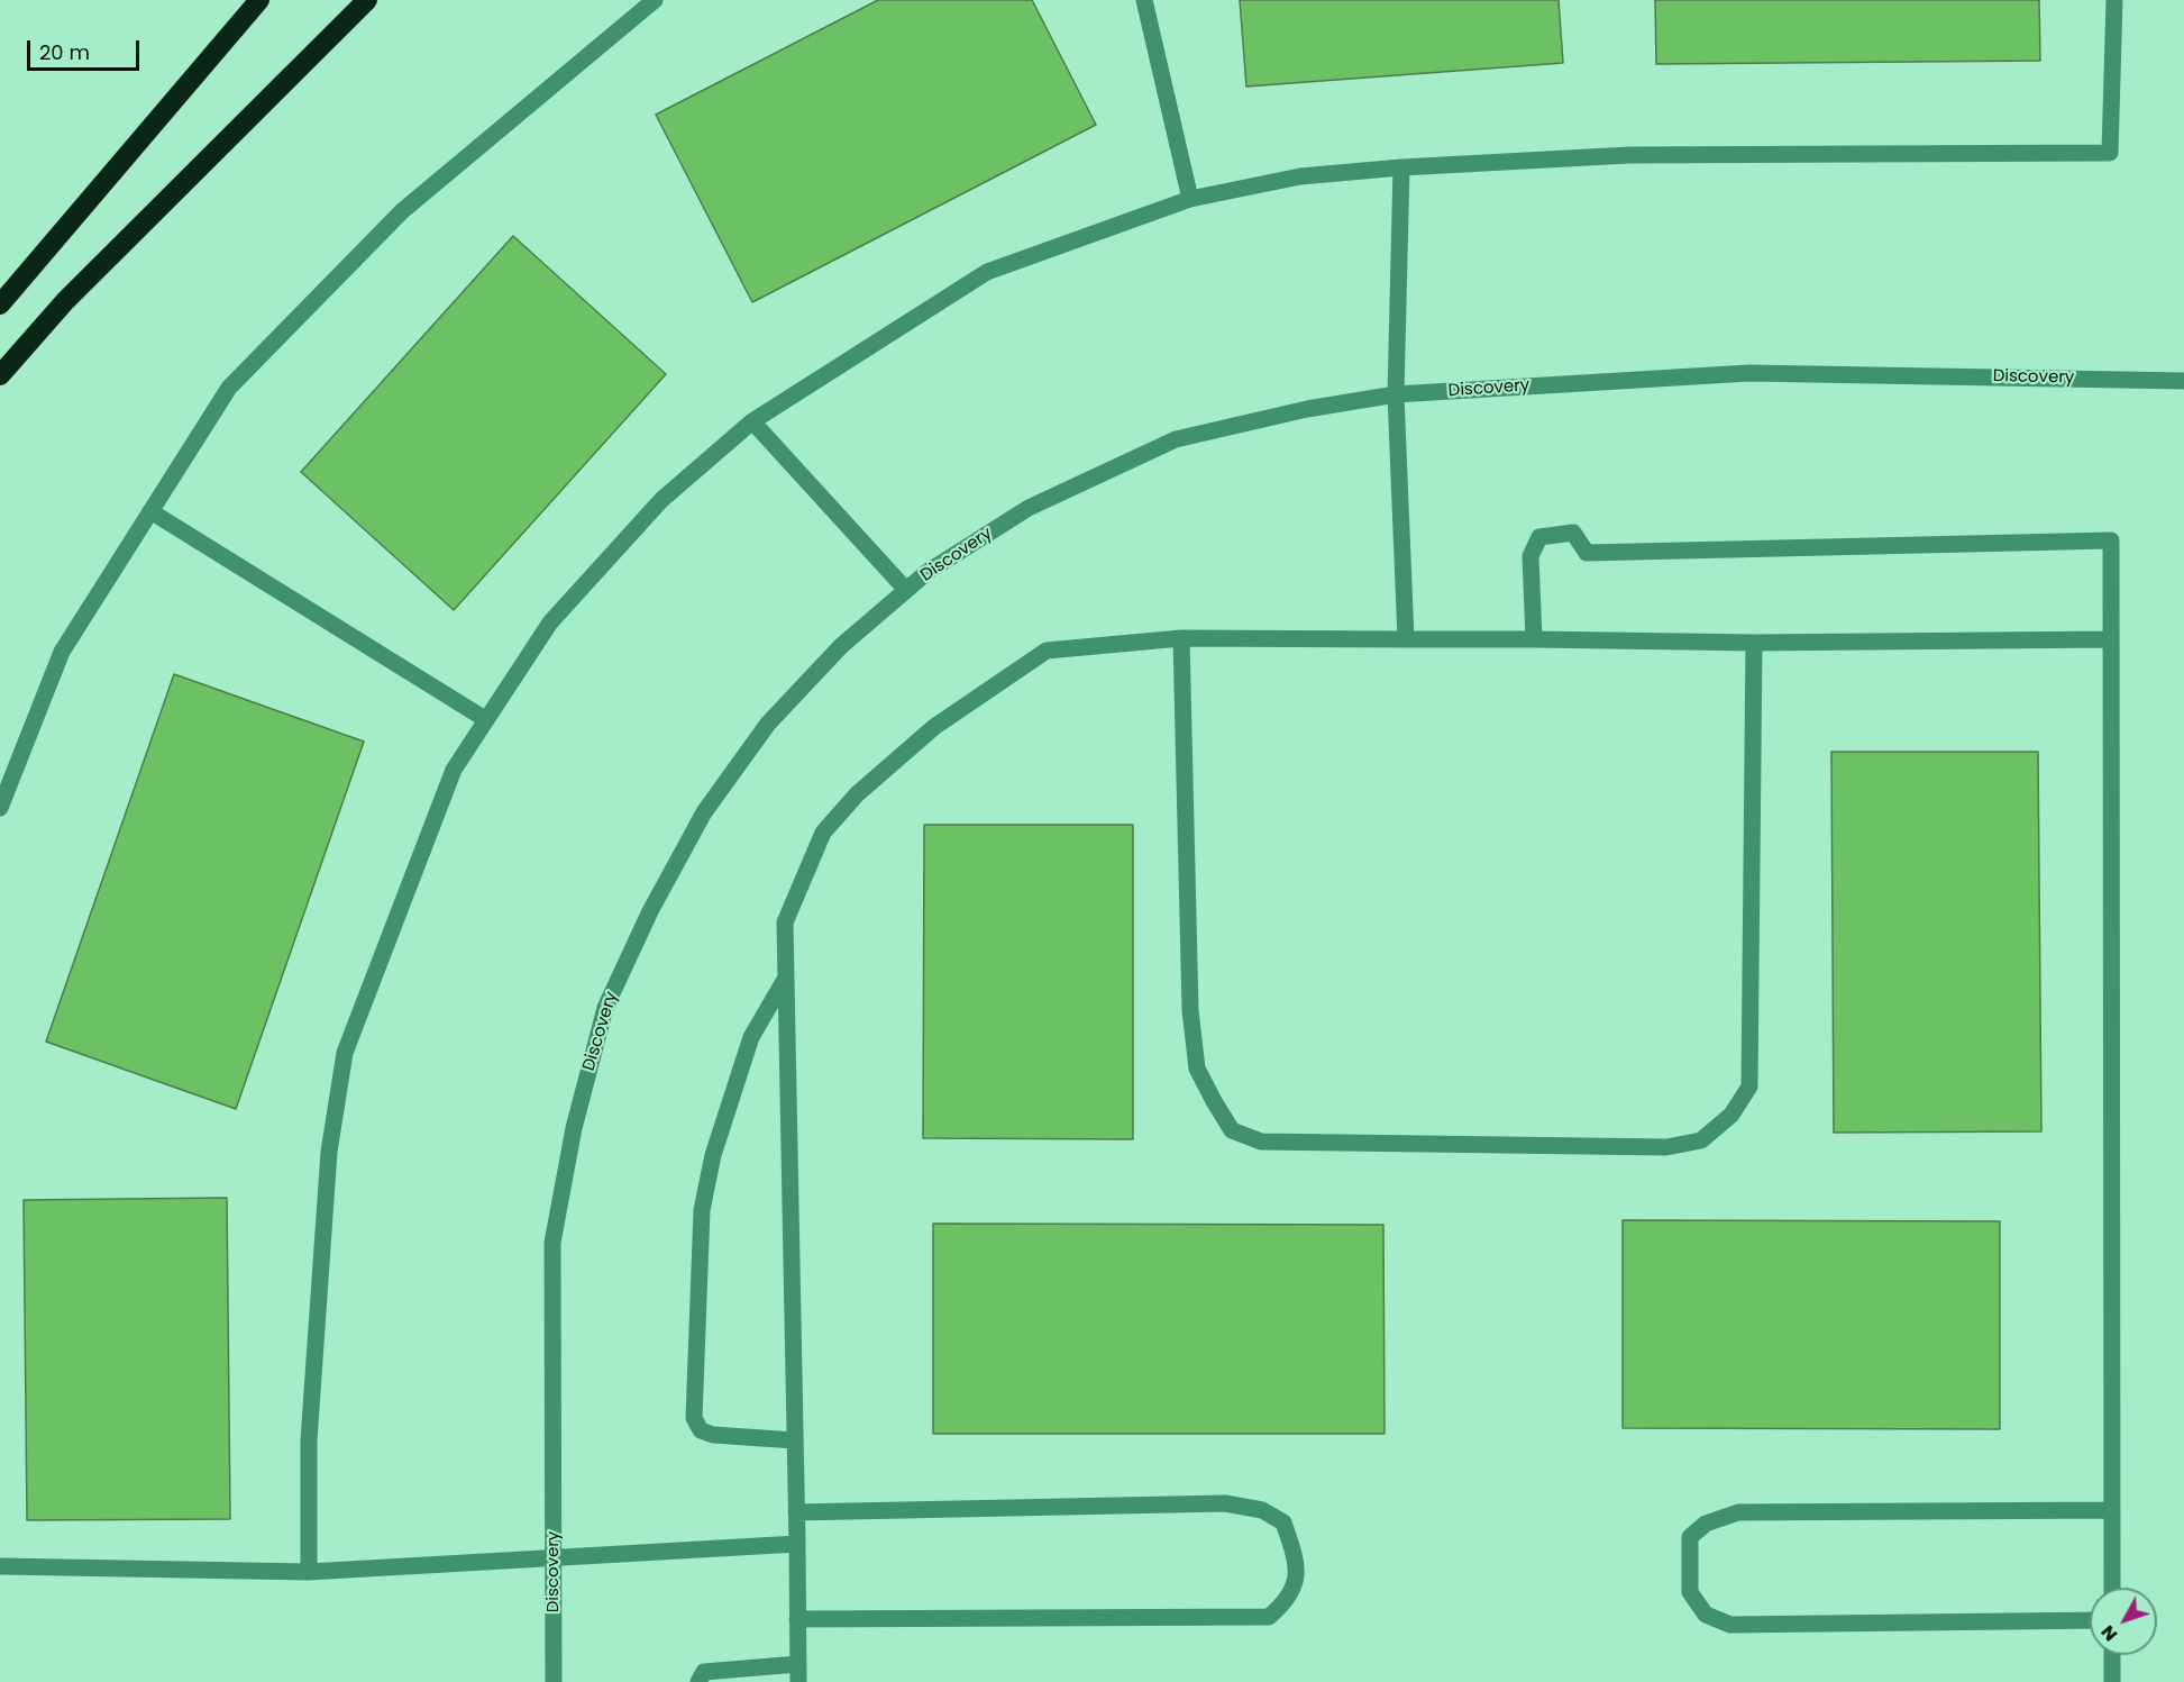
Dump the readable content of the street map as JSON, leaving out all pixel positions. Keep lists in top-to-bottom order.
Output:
{
  "streets": {
    "street": ["Discovery"]
  },
  "scale_bar": "20 m",
  "north": "bottom left"
}
